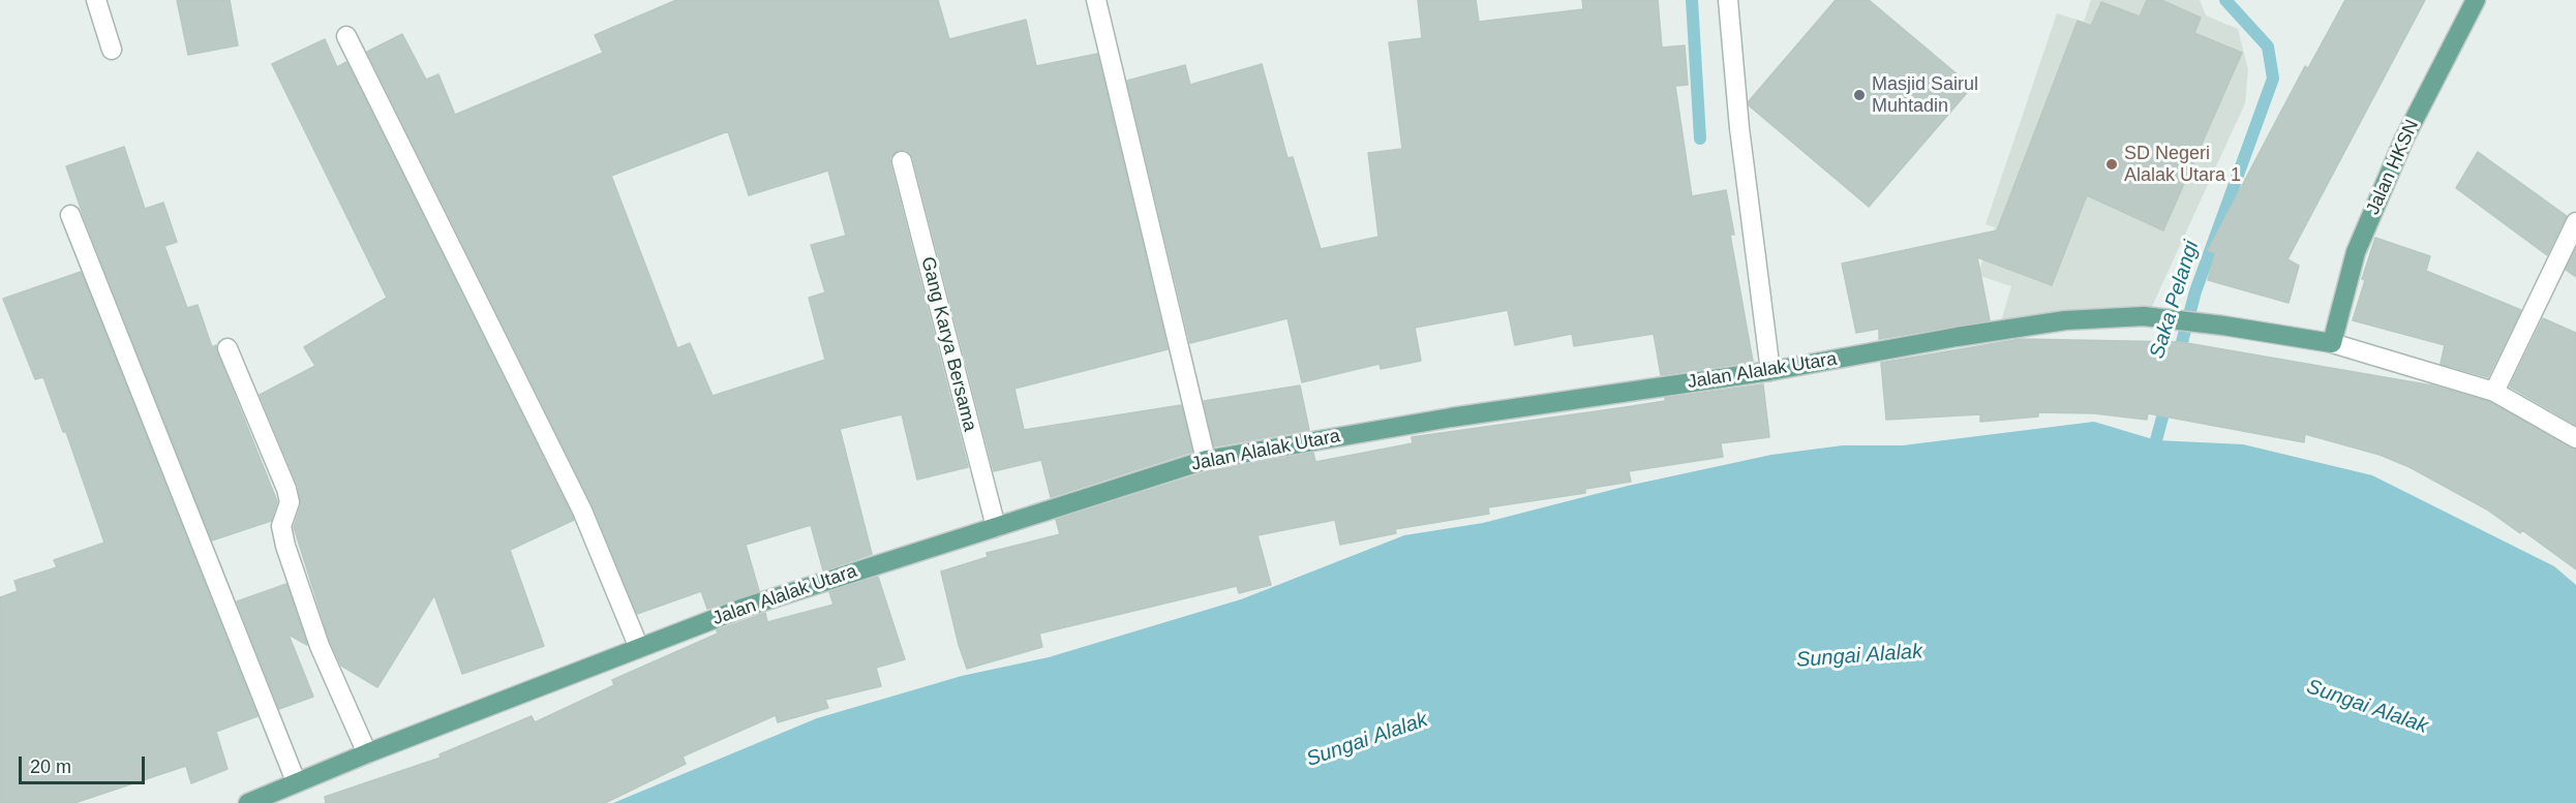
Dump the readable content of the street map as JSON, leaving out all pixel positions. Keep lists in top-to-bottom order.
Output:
{
  "streets": {
    "main road": ["Jalan HKSN", "Jalan Alalak Utara"],
    "street": ["Gang Karya Bersama"]
  },
  "crossings": [
    ["Jalan HKSN", "Jalan Alalak Utara"],
    ["Gang Karya Bersama", "Jalan Alalak Utara"]
  ],
  "water": ["Saka Pelangi", "Sungai Alalak"],
  "places": ["Masjid Sairul Muhtadin", "SD Negeri Alalak Utara 1"],
  "scale_bar": "20 m"
}
